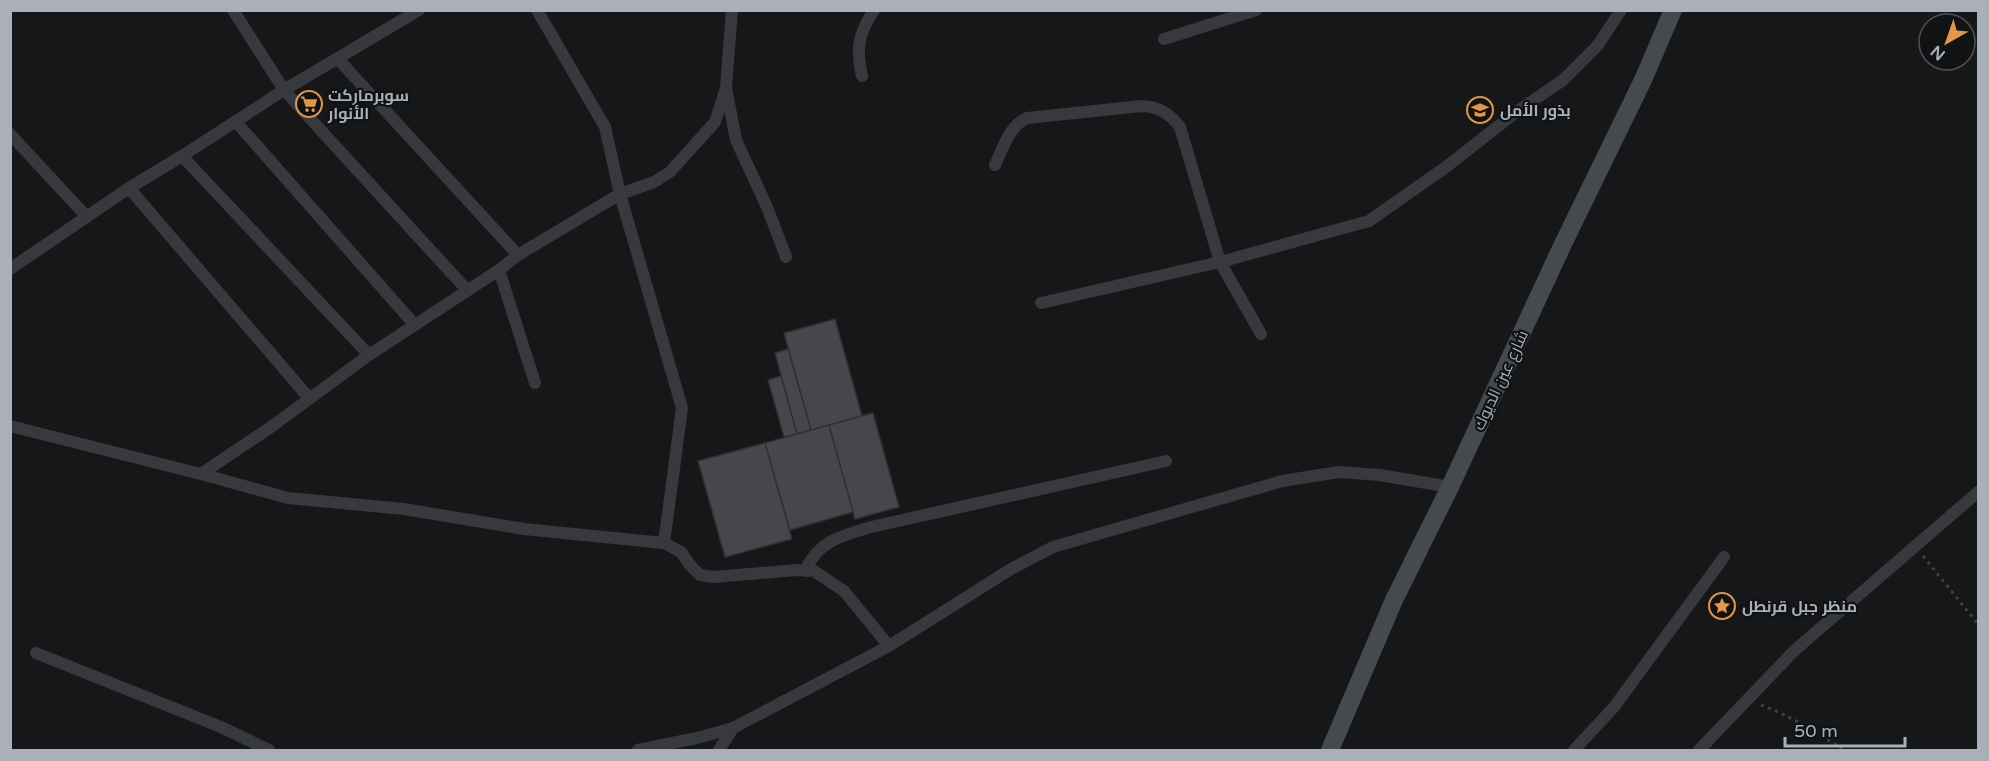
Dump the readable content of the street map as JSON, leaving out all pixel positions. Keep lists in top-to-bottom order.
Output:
{
  "streets": {
    "main road": ["شارع عين الديوك"]
  },
  "places": {
    "supermarket": ["سوبرماركت الأنوار"],
    "school or university": ["بذور الأمل"],
    "place": ["منظر جبل قرنطل"]
  },
  "scale_bar": "50 m",
  "north": "bottom left"
}
